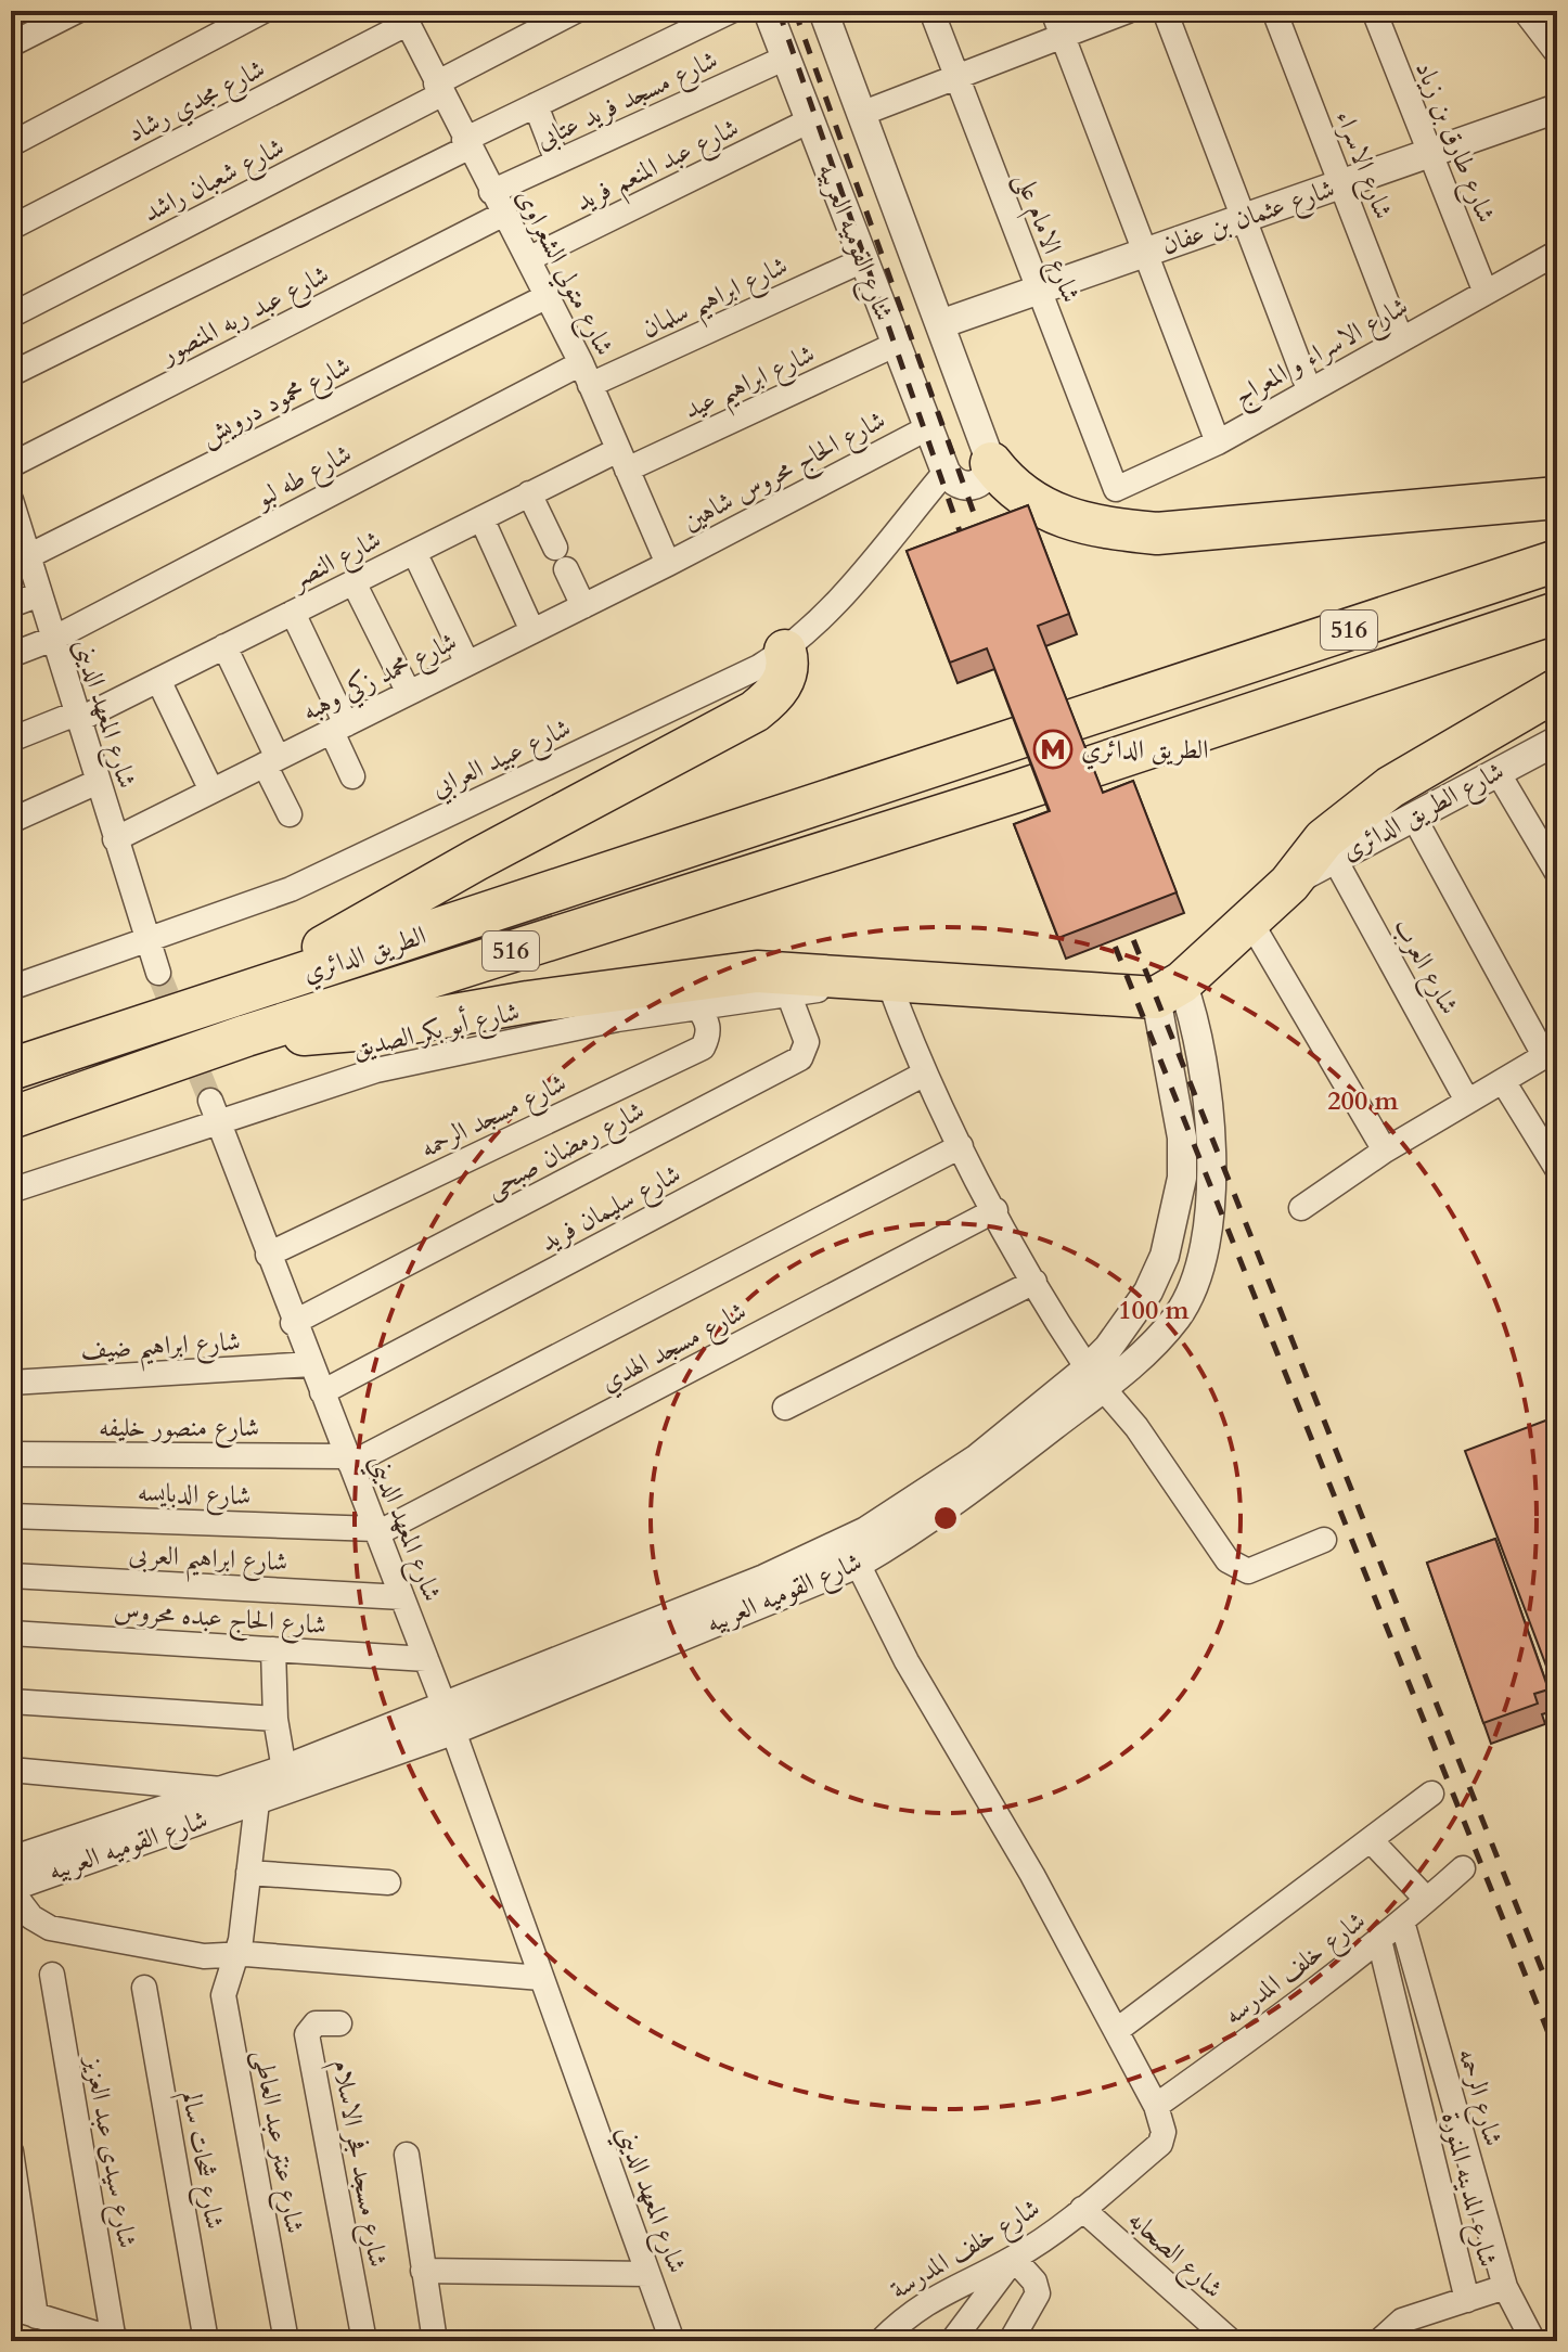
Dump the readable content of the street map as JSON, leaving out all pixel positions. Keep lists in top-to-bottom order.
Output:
{
  "streets": {
    "highway": ["516", "الطريق الدائري"],
    "street": [
      "شارع مسجد فريد عتابى",
      "شارع مجدي رشاد",
      "شارع طارق بن زياد",
      "شارع عبد المنعم فريد",
      "شارع الاسراء",
      "شارع شعبان راشد",
      "شارع عثمان بن عفان",
      "شارع الامام على",
      "شارع القوميه العربيه",
      "شارع متولي الشعراوى",
      "شارع ابراهيم سلمان",
      "شارع عبد ربه المنصور",
      "شارع الاسراء و المعراج",
      "شارع ابراهيم عيد",
      "شارع محمود درويش",
      "شارع الحاج محروس شاهين",
      "شارع طه لبو",
      "شارع النصر",
      "شارع محمد زكي وهبه",
      "شارع المعهد الدينى",
      "شارع عبيد العرابي",
      "شارع الطريق الدائرى",
      "شارع العرب",
      "شارع أبو بكر الصديق",
      "شارع مسجد الرحمه",
      "شارع رمضان صبحى",
      "شارع سليمان فريد",
      "شارع ابراهيم ضيف",
      "شارع مسجد الهدي",
      "شارع منصور خليفه",
      "شارع الدبايسه",
      "شارع المعهد الديني",
      "شارع ابراهيم العربى",
      "شارع الحاج عبده محروس",
      "شارع خلف المدرسه",
      "شارع الرحمه",
      "شارع عنتر عبد العاطى",
      "شارع سيدى عبد العزيز",
      "شارع شحات سالم",
      "شارع مسجد فجر الاسلام",
      "شارع المدينه المنورة",
      "شارع خلف المدرسة",
      "شارع الصحابه"
    ]
  },
  "crossings": [
    ["شارع مسجد فريد عتابى", "شارع القوميه العربيه"],
    ["شارع مسجد فريد عتابى", "شارع متولي الشعراوى"],
    ["شارع مجدي رشاد", "شارع متولي الشعراوى"],
    ["شارع طارق بن زياد", "شارع عثمان بن عفان"],
    ["شارع طارق بن زياد", "شارع الاسراء و المعراج"],
    ["شارع عبد المنعم فريد", "شارع القوميه العربيه"],
    ["شارع عبد المنعم فريد", "شارع متولي الشعراوى"],
    ["شارع الاسراء", "شارع عثمان بن عفان"],
    ["شارع الاسراء", "شارع الاسراء و المعراج"],
    ["شارع شعبان راشد", "شارع متولي الشعراوى"],
    ["شارع عثمان بن عفان", "شارع الامام على"],
    ["شارع عثمان بن عفان", "شارع القوميه العربيه"],
    ["شارع الامام على", "شارع الاسراء و المعراج"],
    ["شارع القوميه العربيه", "شارع ابراهيم سلمان"],
    ["شارع القوميه العربيه", "شارع ابراهيم عيد"],
    ["شارع القوميه العربيه", "شارع الحاج محروس شاهين"],
    ["شارع القوميه العربيه", "شارع عبيد العرابي"],
    ["شارع القوميه العربيه", "شارع المعهد الديني"],
    ["شارع القوميه العربيه", "شارع عنتر عبد العاطى"],
    ["شارع متولي الشعراوى", "شارع ابراهيم سلمان"],
    ["شارع متولي الشعراوى", "شارع عبد ربه المنصور"],
    ["شارع متولي الشعراوى", "شارع ابراهيم عيد"],
    ["شارع متولي الشعراوى", "شارع محمود درويش"],
    ["شارع متولي الشعراوى", "شارع الحاج محروس شاهين"],
    ["شارع متولي الشعراوى", "شارع طه لبو"],
    ["شارع متولي الشعراوى", "شارع النصر"],
    ["شارع متولي الشعراوى", "شارع محمد زكي وهبه"],
    ["شارع ابراهيم سلمان", "شارع طه لبو"],
    ["شارع ابراهيم عيد", "شارع النصر"],
    ["شارع محمود درويش", "شارع المعهد الدينى"],
    ["شارع الحاج محروس شاهين", "شارع محمد زكي وهبه"],
    ["شارع طه لبو", "شارع المعهد الدينى"],
    ["شارع النصر", "شارع المعهد الدينى"],
    ["شارع محمد زكي وهبه", "شارع المعهد الدينى"],
    ["شارع المعهد الدينى", "شارع عبيد العرابي"],
    ["شارع الطريق الدائرى", "شارع العرب"],
    ["شارع أبو بكر الصديق", "شارع مسجد الرحمه"],
    ["شارع أبو بكر الصديق", "شارع رمضان صبحى"],
    ["شارع أبو بكر الصديق", "شارع المعهد الديني"],
    ["شارع مسجد الرحمه", "شارع المعهد الديني"],
    ["شارع رمضان صبحى", "شارع المعهد الديني"],
    ["شارع سليمان فريد", "شارع المعهد الديني"],
    ["شارع ابراهيم ضيف", "شارع المعهد الديني"],
    ["شارع مسجد الهدي", "شارع الدبايسه"],
    ["شارع مسجد الهدي", "شارع المعهد الديني"],
    ["شارع منصور خليفه", "شارع المعهد الديني"],
    ["شارع الدبايسه", "شارع المعهد الديني"],
    ["شارع المعهد الديني", "شارع ابراهيم العربى"],
    ["شارع المعهد الديني", "شارع الحاج عبده محروس"],
    ["شارع الحاج عبده محروس", "شارع عنتر عبد العاطى"],
    ["شارع خلف المدرسه", "شارع الرحمه"],
    ["شارع خلف المدرسه", "شارع المدينه المنورة"],
    ["شارع خلف المدرسه", "شارع خلف المدرسة"],
    ["شارع خلف المدرسة", "شارع الصحابه"]
  ],
  "places": {
    "metro station": ["الطريق الدائري"]
  },
  "rings": ["200 m", "100 m"]
}
